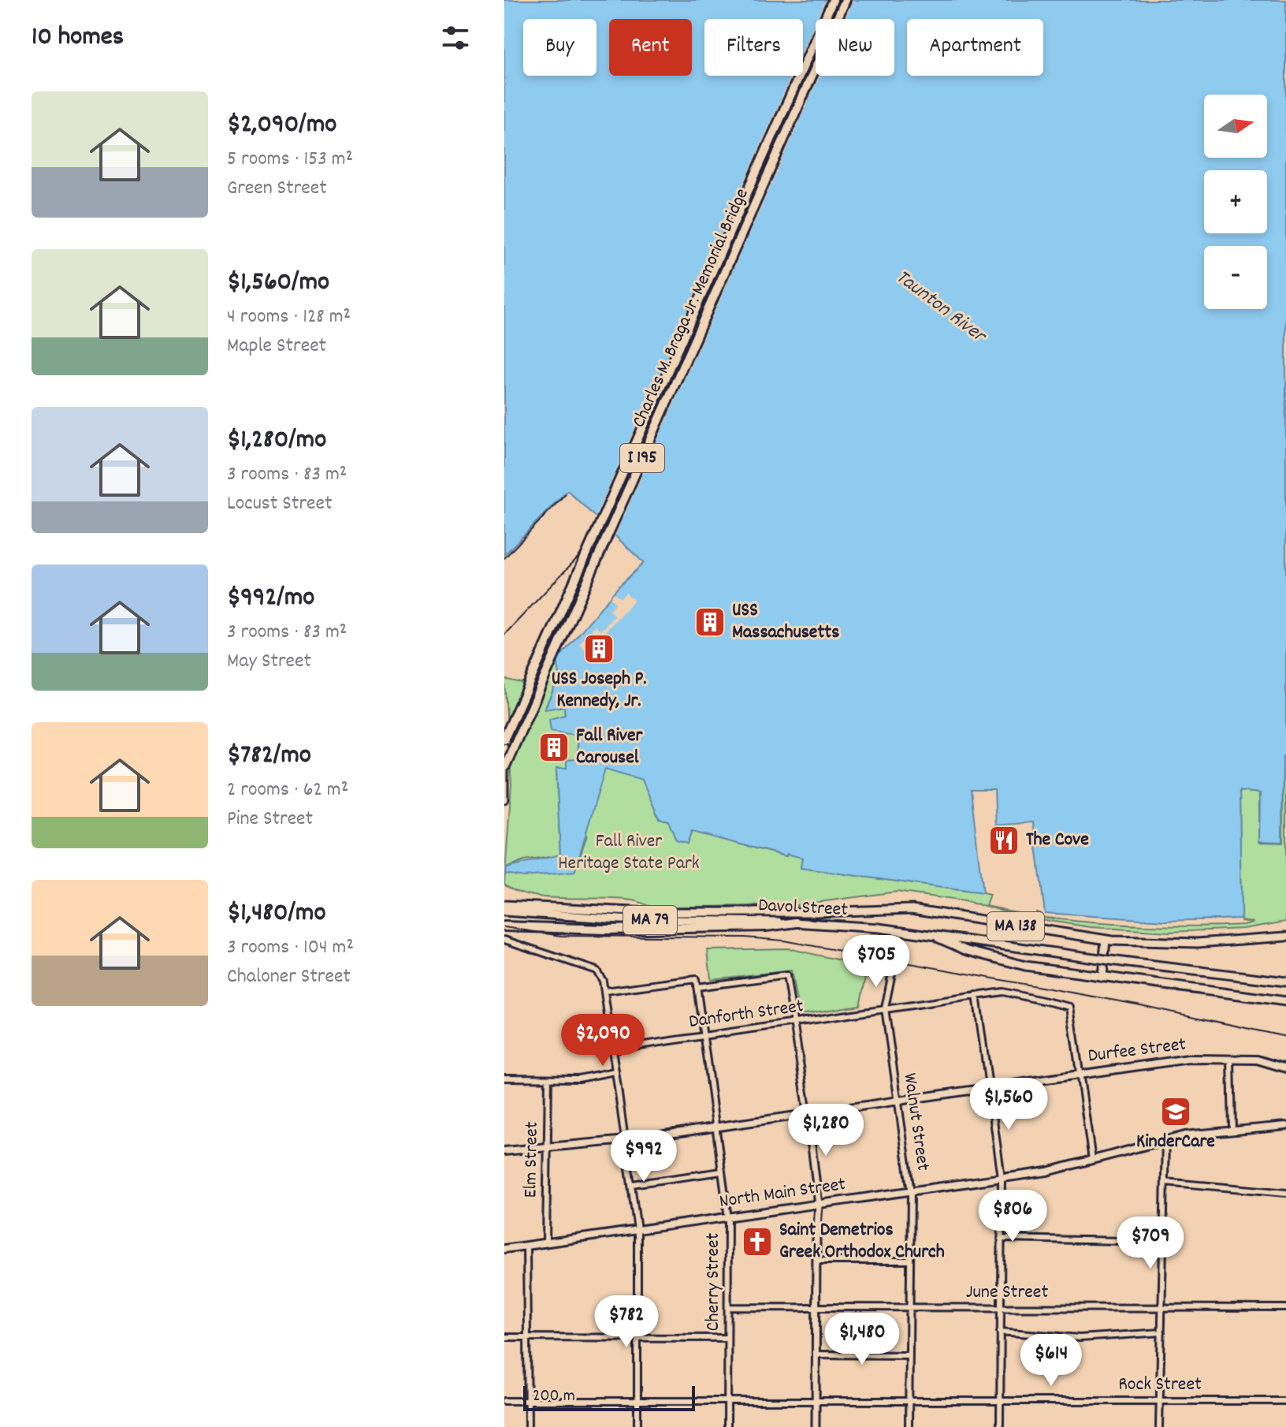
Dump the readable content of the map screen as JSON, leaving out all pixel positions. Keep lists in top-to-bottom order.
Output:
{
  "streets": {
    "highway": [
      "Charles M. Braga Jr. Memorial Bridge",
      "I 195",
      "Davol Street",
      "MA 79",
      "MA 138"
    ],
    "main road": ["Durfee Street", "North Main Street"],
    "street": [
      "Danforth Street",
      "Walnut Street",
      "Elm Street",
      "Cherry Street",
      "June Street",
      "Rock Street"
    ]
  },
  "crossings": [
    ["Danforth Street", "Durfee Street"],
    ["Danforth Street", "Walnut Street"],
    ["Danforth Street", "Cherry Street"],
    ["Durfee Street", "Walnut Street"],
    ["Durfee Street", "Elm Street"],
    ["Durfee Street", "Cherry Street"],
    ["Walnut Street", "North Main Street"],
    ["Walnut Street", "June Street"],
    ["Walnut Street", "Rock Street"],
    ["Elm Street", "North Main Street"],
    ["North Main Street", "Cherry Street"],
    ["Cherry Street", "June Street"],
    ["Cherry Street", "Rock Street"]
  ],
  "water": ["Taunton River"],
  "parks": ["Fall River Heritage State Park"],
  "places": {
    "building": ["USS Massachusetts", "USS Joseph P. Kennedy, Jr.", "Fall River Carousel"],
    "restaurant": ["The Cove"],
    "school or university": ["KinderCare"],
    "church": ["Saint Demetrios Greek Orthodox Church"]
  },
  "scale_bar": "200 m",
  "north": "right",
  "page": {
    "heading": "10 homes",
    "chip": [
      "Buy",
      "Rent",
      "Filters",
      "New",
      "Apartment"
    ],
    "list": [
      {
        "name": "$2,090/mo",
        "note": "5 rooms · 153 m² · Green Street"
      },
      {
        "name": "$1,560/mo",
        "note": "4 rooms · 128 m² · Maple Street"
      },
      {
        "name": "$1,280/mo",
        "note": "3 rooms · 83 m² · Locust Street"
      },
      {
        "name": "$992/mo",
        "note": "3 rooms · 83 m² · May Street"
      },
      {
        "name": "$782/mo",
        "note": "2 rooms · 62 m² · Pine Street"
      },
      {
        "name": "$1,480/mo",
        "note": "3 rooms · 104 m² · Chaloner Street"
      }
    ],
    "map_buttons": ["+", "−"],
    "price": [
      "$705",
      "$2,090",
      "$1,560",
      "$1,280",
      "$992",
      "$806",
      "$709",
      "$782",
      "$1,480",
      "$614"
    ],
    "scale": "200 m"
  }
}
